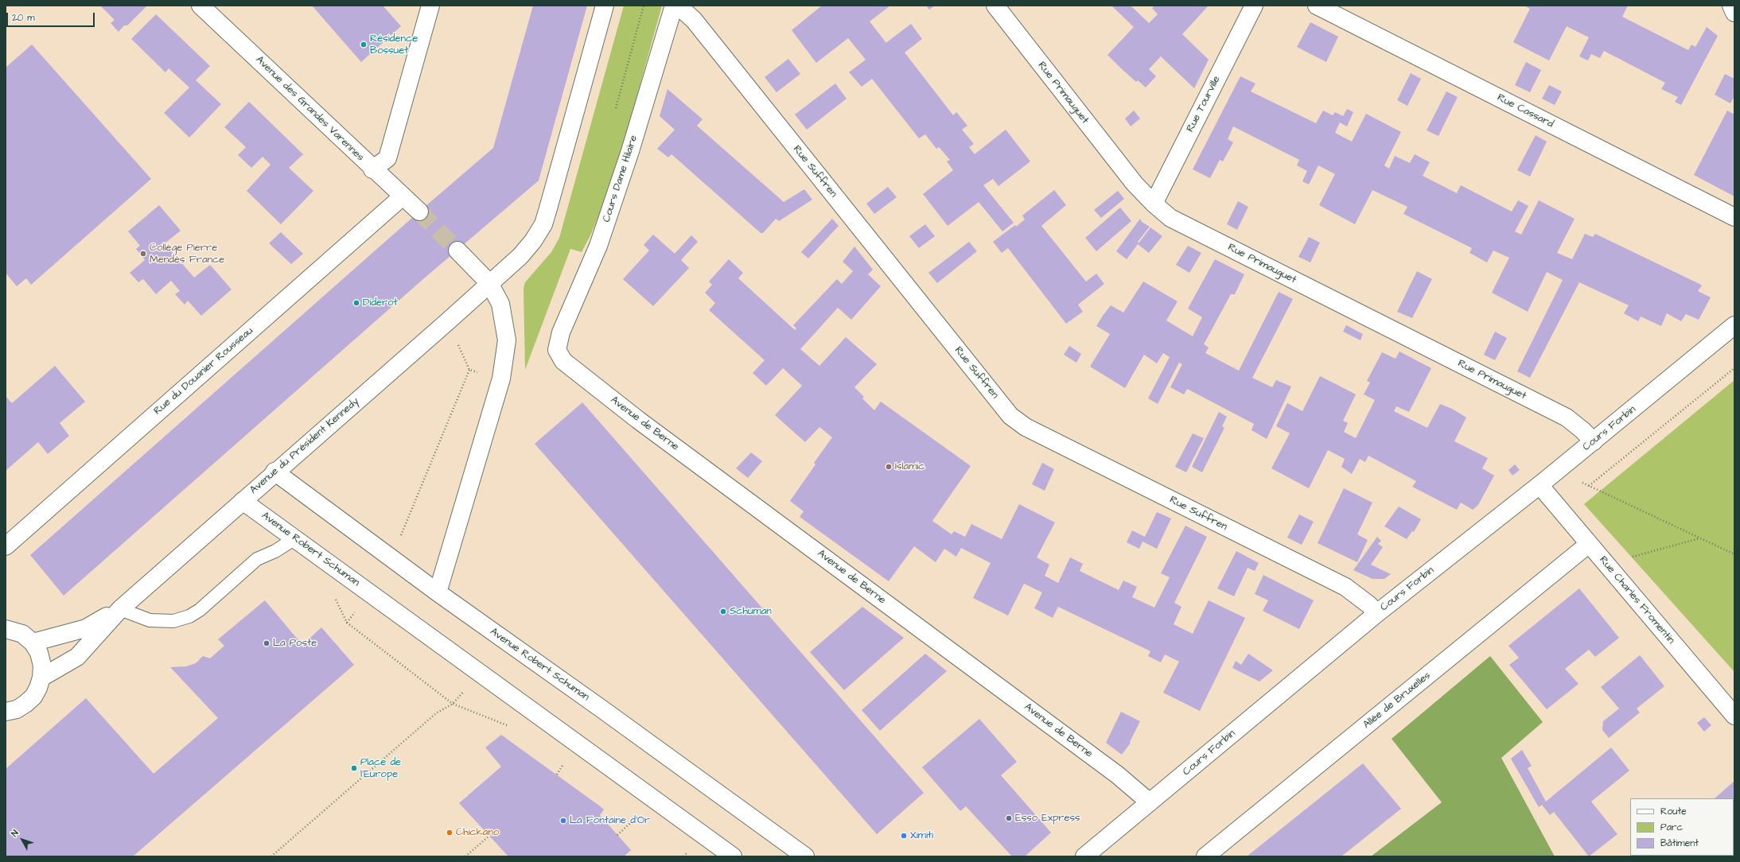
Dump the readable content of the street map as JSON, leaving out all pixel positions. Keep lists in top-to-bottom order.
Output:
{
  "streets": {
    "street": [
      "Rue Primauguet",
      "Rue Tourville",
      "Avenue des Grandes Varennes",
      "Rue Cassard",
      "Rue Suffren",
      "Cours Dame Hilaire",
      "Rue du Douanier Rousseau",
      "Avenue de Berne",
      "Cours Forbin",
      "Avenue du Président Kennedy",
      "Avenue Robert Schuman",
      "Rue Charles Fromentin",
      "Allée de Bruxelles"
    ]
  },
  "crossings": [
    ["Rue Primauguet", "Rue Tourville"],
    ["Rue Primauguet", "Cours Forbin"],
    ["Avenue des Grandes Varennes", "Rue du Douanier Rousseau"],
    ["Rue Suffren", "Cours Forbin"],
    ["Cours Dame Hilaire", "Avenue de Berne"],
    ["Avenue de Berne", "Cours Forbin"],
    ["Cours Forbin", "Rue Charles Fromentin"],
    ["Avenue du Président Kennedy", "Avenue Robert Schuman"],
    ["Rue Charles Fromentin", "Allée de Bruxelles"]
  ],
  "places": [
    "Résidence Bossuet",
    "Collège Pierre Mendès France",
    "Diderot",
    "Islamic",
    "Schuman",
    "La Poste",
    "Place de l'Europe",
    "Esso Express",
    "La Fontaine d'Or",
    "Chickano",
    "Ximiti"
  ],
  "legend": ["Route", "Parc", "Bâtiment"],
  "scale_bar": "20 m",
  "north": "top left"
}
